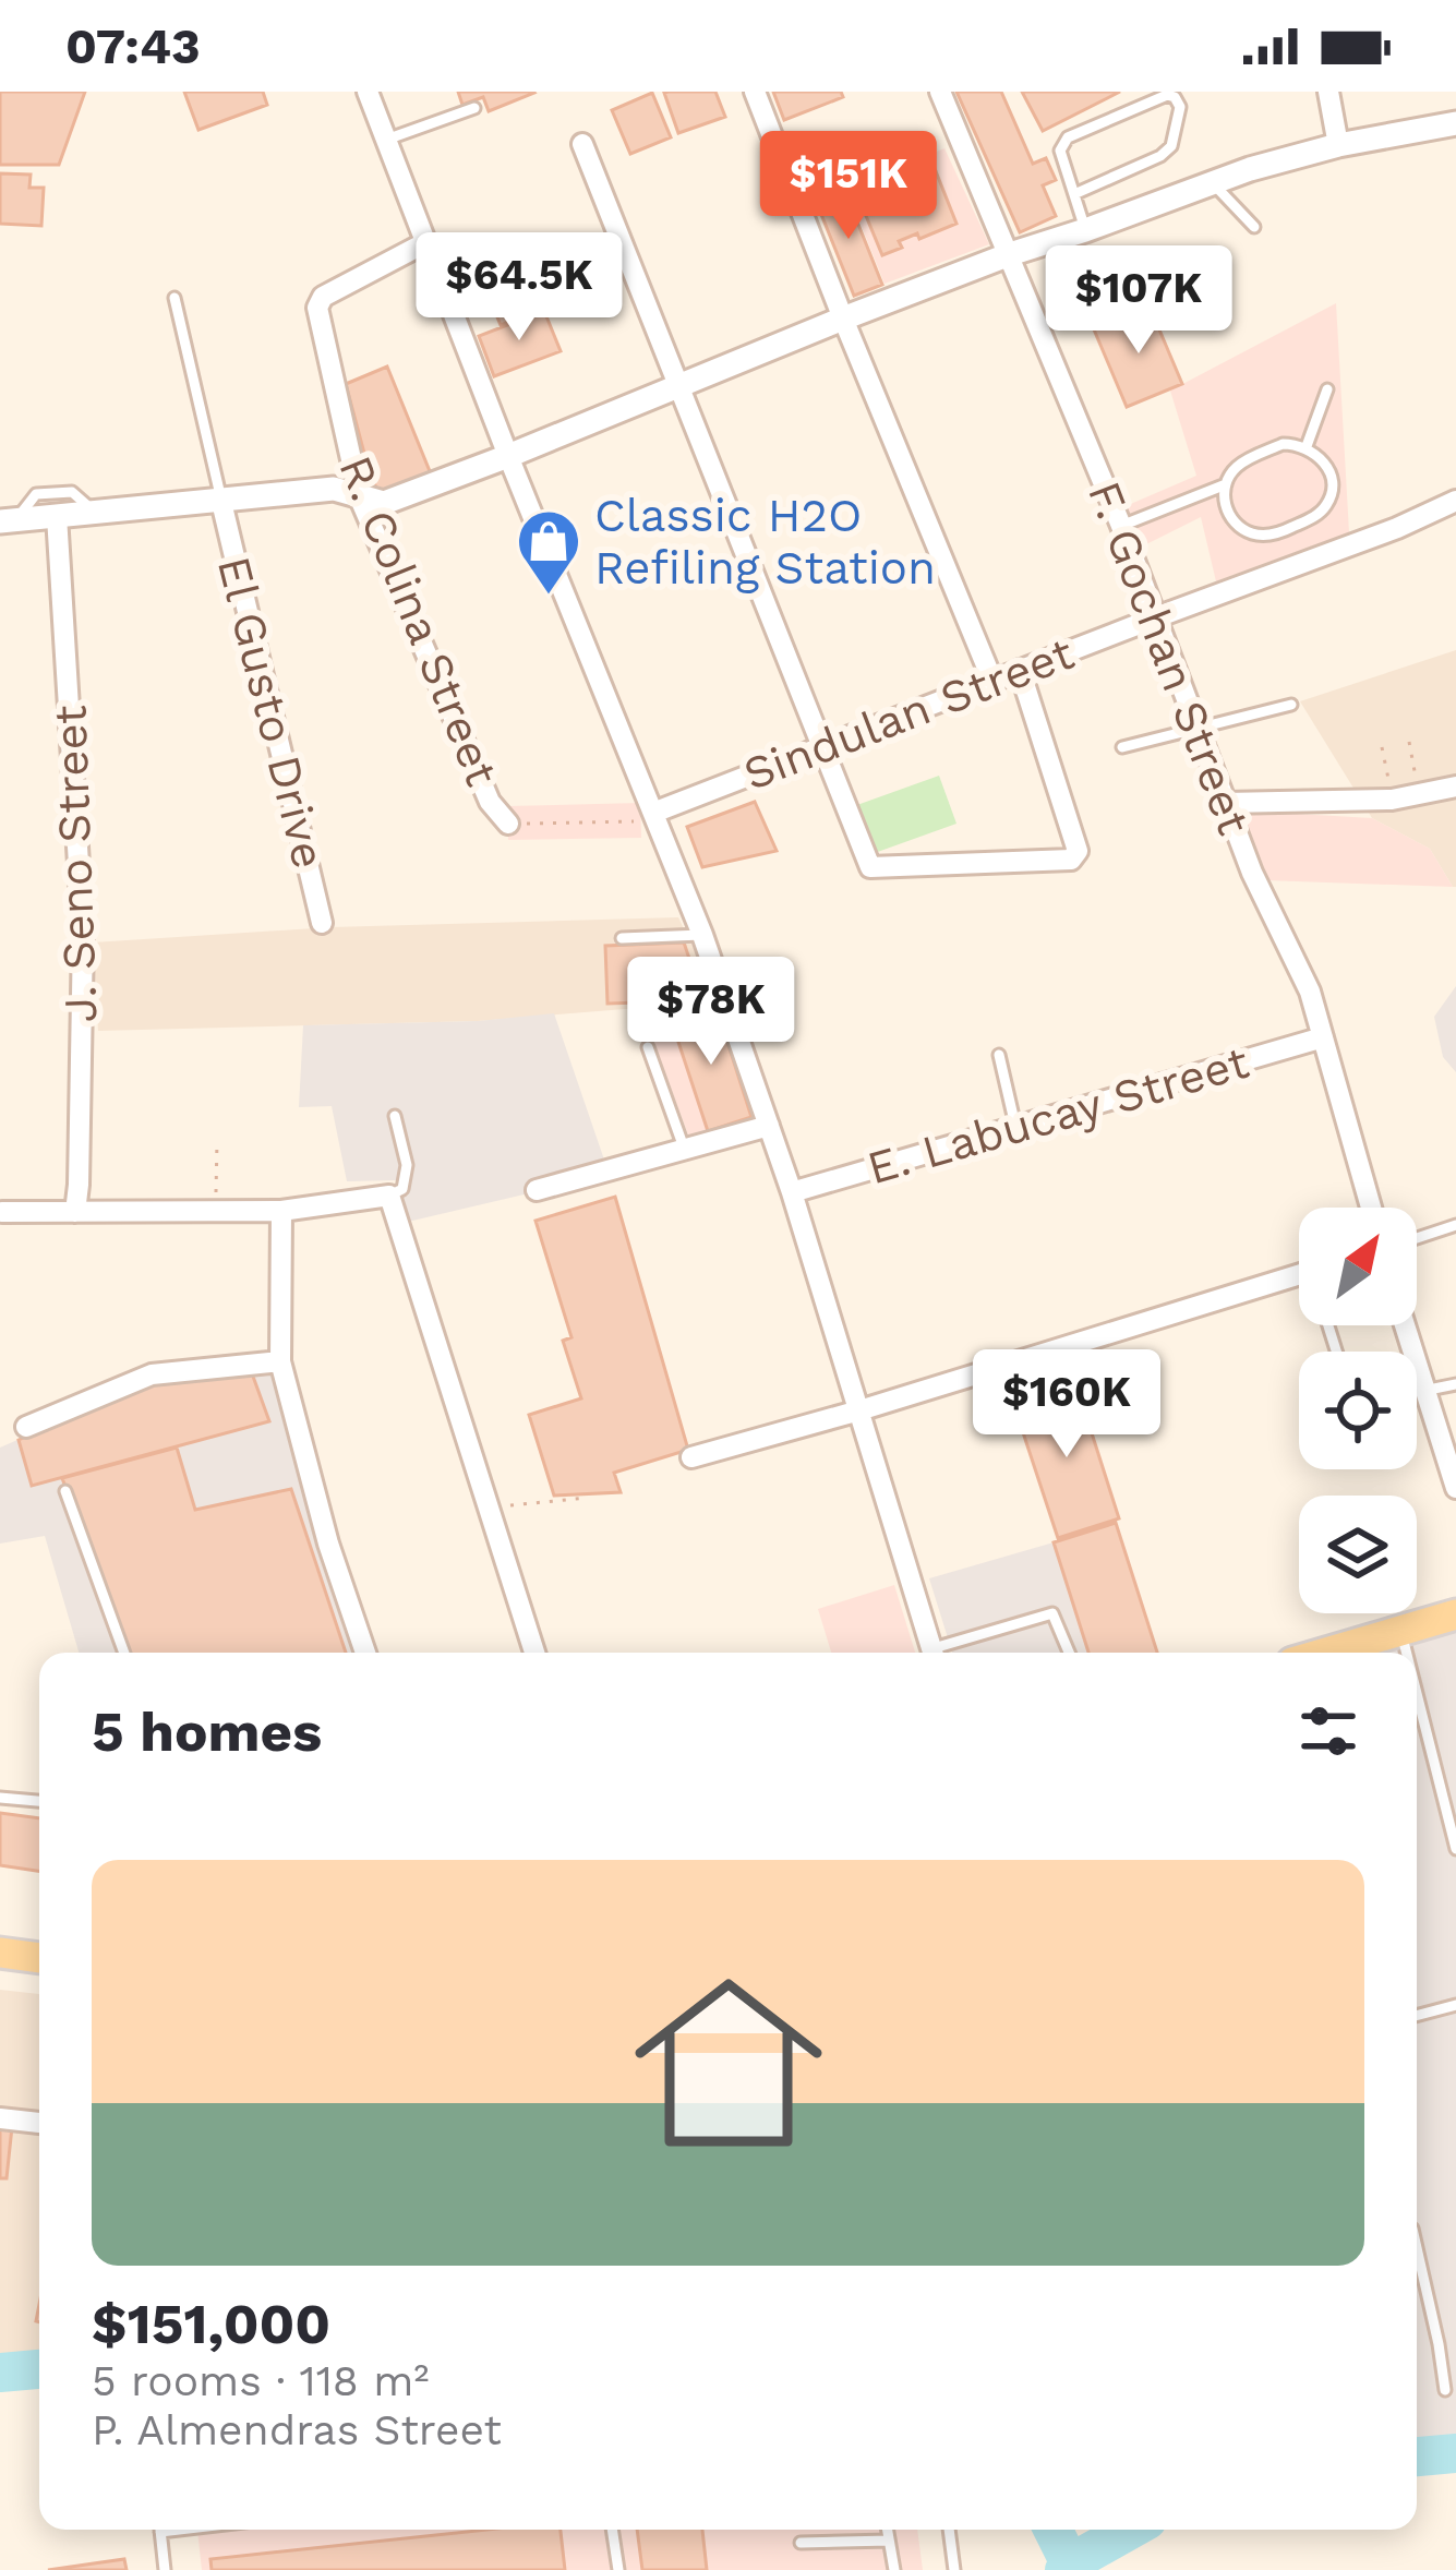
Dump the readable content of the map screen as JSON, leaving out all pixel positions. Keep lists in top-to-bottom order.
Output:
{
  "streets": {
    "street": [
      "R. Colina Street",
      "F. Gochan Street",
      "El Gusto Drive",
      "Sindulan Street",
      "J. Seno Street",
      "E. Labucay Street"
    ]
  },
  "crossings": [
    ["F. Gochan Street", "Sindulan Street"],
    ["F. Gochan Street", "E. Labucay Street"]
  ],
  "places": {
    "shop": ["Classic H2O Refiling Station"]
  },
  "north": "top right",
  "page": {
    "status": "07:43",
    "price": [
      "$151K",
      "$64.5K",
      "$107K",
      "$78K",
      "$160K"
    ],
    "heading": "5 homes",
    "list": [
      {
        "name": "$151,000",
        "note": "5 rooms · 118 m² · P. Almendras Street"
      }
    ]
  }
}
